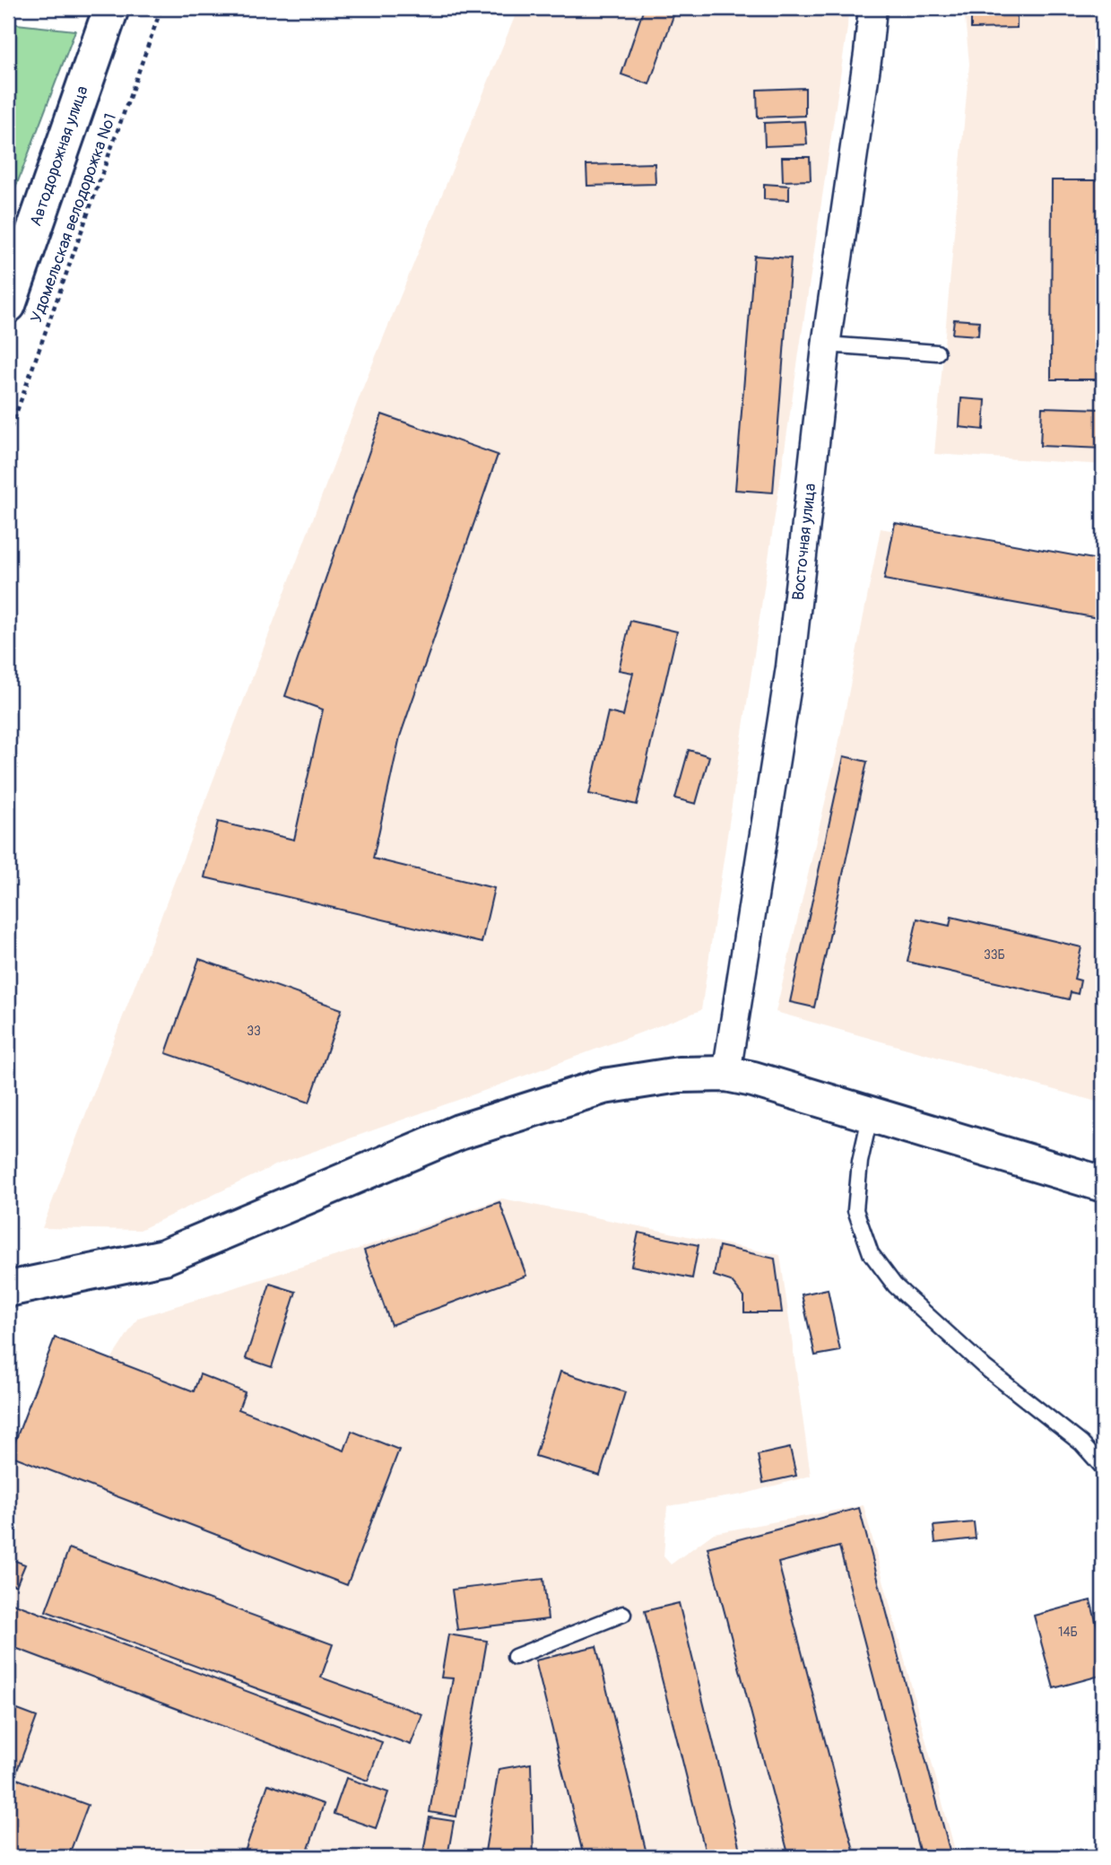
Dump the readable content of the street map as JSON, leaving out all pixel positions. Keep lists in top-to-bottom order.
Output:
{
  "streets": {
    "street": ["Автодорожная улица", "Восточная улица"],
    "path": ["Удомельская велодорожка №1"]
  },
  "house_numbers": ["33Б", "33", "14Б"]
}
